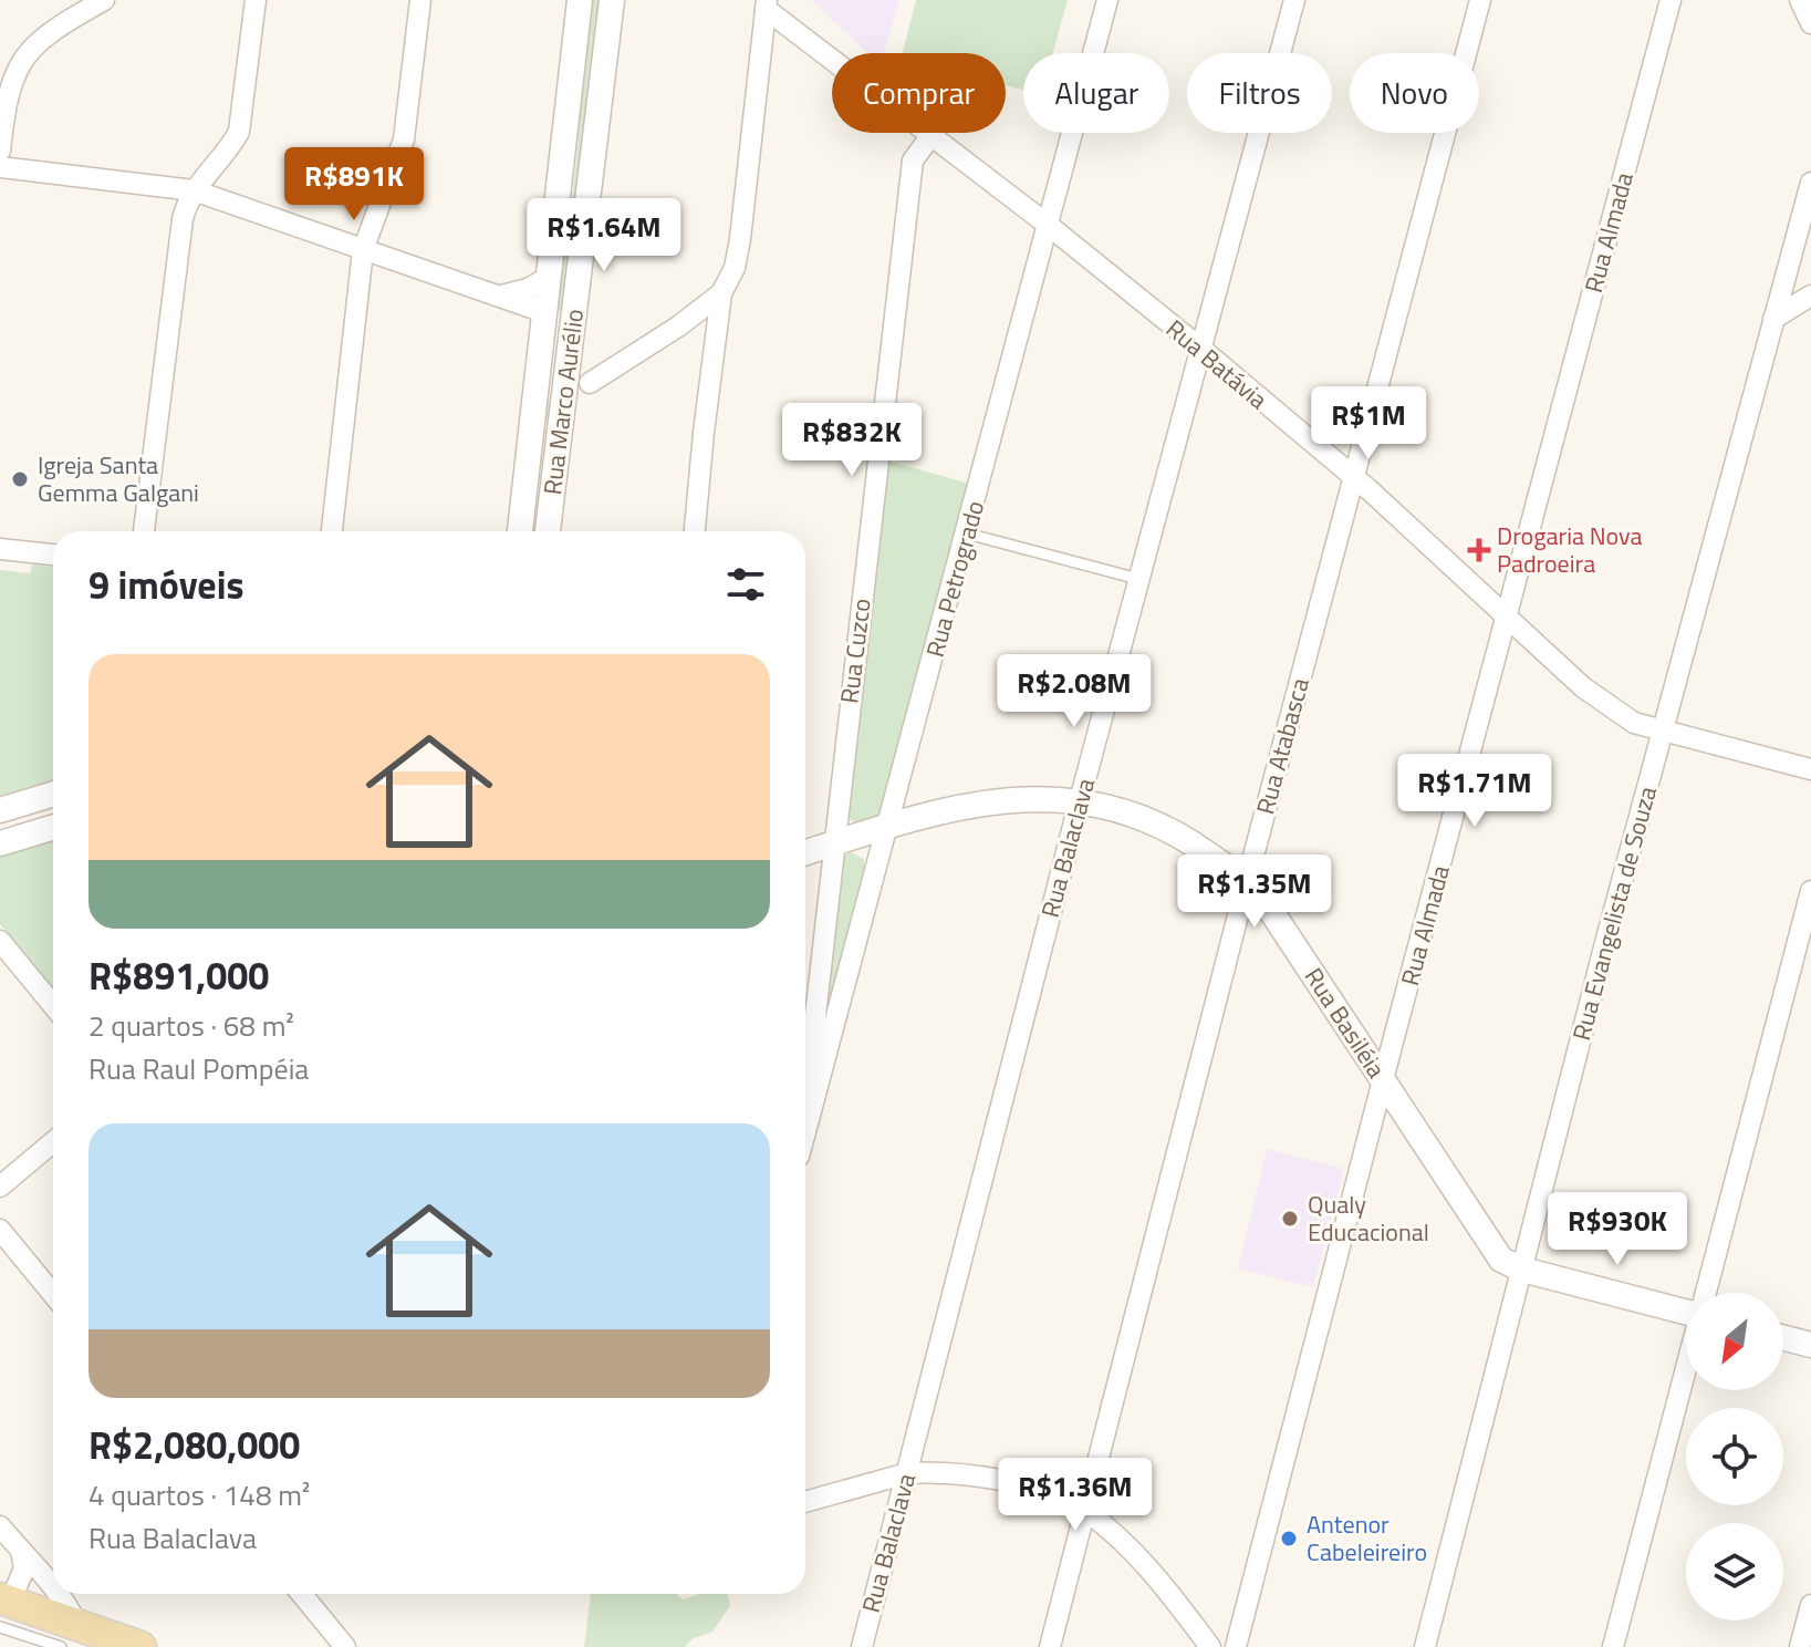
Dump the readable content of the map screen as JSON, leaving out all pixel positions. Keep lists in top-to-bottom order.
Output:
{
  "streets": {
    "street": [
      "Rua Almada",
      "Rua Batávia",
      "Rua Marco Aurélio",
      "Rua Petrogrado",
      "Rua Cuzco",
      "Rua Atabasca",
      "Rua Balaclava",
      "Rua Evangelista de Souza",
      "Rua Basiléia"
    ]
  },
  "crossings": [
    ["Rua Almada", "Rua Batávia"],
    ["Rua Almada", "Rua Basiléia"],
    ["Rua Batávia", "Rua Petrogrado"],
    ["Rua Batávia", "Rua Cuzco"],
    ["Rua Batávia", "Rua Atabasca"],
    ["Rua Batávia", "Rua Balaclava"],
    ["Rua Batávia", "Rua Evangelista de Souza"],
    ["Rua Petrogrado", "Rua Basiléia"],
    ["Rua Cuzco", "Rua Basiléia"],
    ["Rua Atabasca", "Rua Basiléia"],
    ["Rua Balaclava", "Rua Basiléia"],
    ["Rua Evangelista de Souza", "Rua Basiléia"]
  ],
  "places": {
    "other": ["Igreja Santa Gemma Galgani", "Qualy Educacional", "Antenor Cabeleireiro"],
    "health": ["Drogaria Nova Padroeira"]
  },
  "north": "bottom left",
  "page": {
    "chip": [
      "Comprar",
      "Alugar",
      "Filtros",
      "Novo"
    ],
    "price": [
      "R$891K",
      "R$1.64M",
      "R$1M",
      "R$832K",
      "R$2.08M",
      "R$1.71M",
      "R$1.35M",
      "R$930K",
      "R$1.36M"
    ],
    "heading": "9 imóveis",
    "list": [
      {
        "name": "R$891,000",
        "note": "2 quartos · 68 m² · Rua Raul Pompéia"
      },
      {
        "name": "R$2,080,000",
        "note": "4 quartos · 148 m² · Rua Balaclava"
      }
    ]
  }
}
